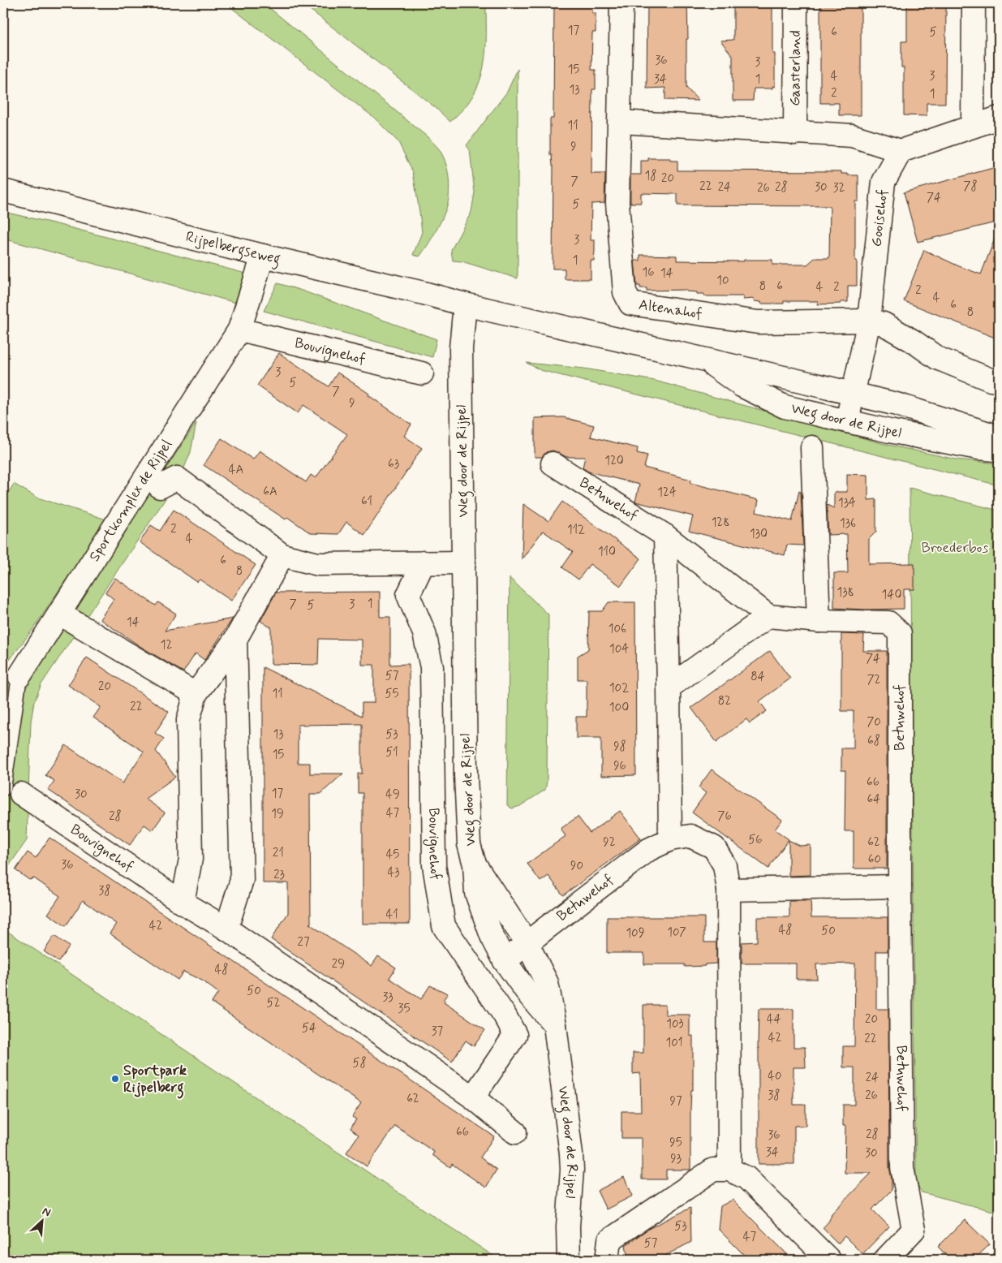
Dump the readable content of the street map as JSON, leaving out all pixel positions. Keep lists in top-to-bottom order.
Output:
{
  "streets": {
    "street": [
      "Gaasterland",
      "Gooisehof",
      "Rijpelbergseweg",
      "Altenahof",
      "Bouvignehof",
      "Weg door de Rijpel",
      "Betuwehof",
      "Sportkomplex de Rijpel"
    ]
  },
  "crossings": [
    ["Gooisehof", "Altenahof"],
    ["Gooisehof", "Weg door de Rijpel"],
    ["Rijpelbergseweg", "Weg door de Rijpel"],
    ["Rijpelbergseweg", "Sportkomplex de Rijpel"],
    ["Bouvignehof", "Sportkomplex de Rijpel"],
    ["Weg door de Rijpel", "Betuwehof"]
  ],
  "parks": ["Broederbos"],
  "places": ["Sportpark Rijpelberg"],
  "house_numbers": [
    "17",
    "6",
    "5",
    "36",
    "3",
    "15",
    "4",
    "3",
    "34",
    "1",
    "13",
    "2",
    "1",
    "11",
    "9",
    "18",
    "20",
    "7",
    "22",
    "78",
    "24",
    "28",
    "30",
    "26",
    "32",
    "74",
    "5",
    "3",
    "1",
    "16",
    "14",
    "10",
    "8",
    "6",
    "4",
    "2",
    "2",
    "4",
    "6",
    "8",
    "3",
    "5",
    "7",
    "9",
    "120",
    "63",
    "4A",
    "6A",
    "124",
    "61",
    "134",
    "128",
    "136",
    "2",
    "112",
    "130",
    "4",
    "110",
    "6",
    "8",
    "138",
    "140",
    "1",
    "7",
    "3",
    "5",
    "14",
    "106",
    "12",
    "104",
    "74",
    "57",
    "84",
    "72",
    "20",
    "102",
    "11",
    "55",
    "82",
    "22",
    "100",
    "70",
    "13",
    "53",
    "68",
    "98",
    "51",
    "15",
    "96",
    "66",
    "17",
    "30",
    "49",
    "64",
    "47",
    "19",
    "28",
    "76",
    "56",
    "92",
    "62",
    "21",
    "45",
    "60",
    "36",
    "90",
    "43",
    "23",
    "38",
    "41",
    "42",
    "48",
    "50",
    "107",
    "109",
    "27",
    "29",
    "48",
    "50",
    "33",
    "52",
    "35",
    "44",
    "20",
    "103",
    "54",
    "37",
    "42",
    "22",
    "101",
    "58",
    "40",
    "24",
    "38",
    "26",
    "62",
    "97",
    "66",
    "28",
    "36",
    "95",
    "34",
    "30",
    "93",
    "53",
    "47",
    "57"
  ],
  "north": "top right"
}
